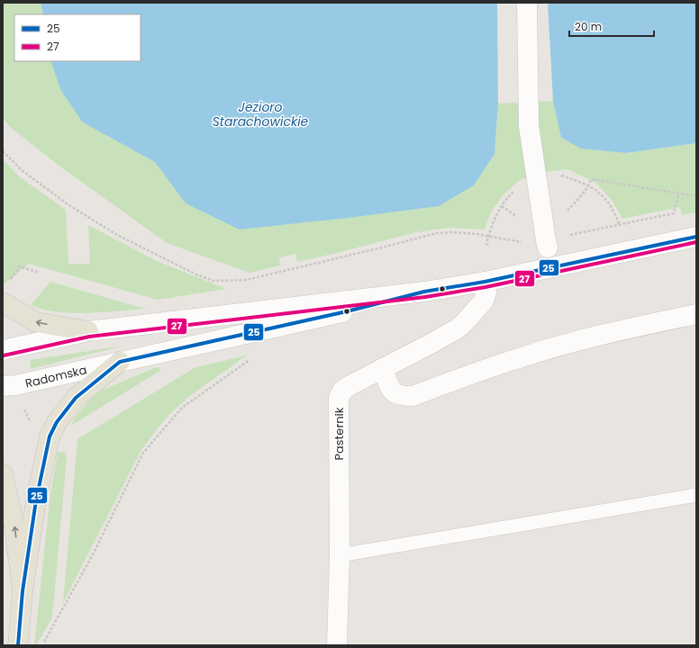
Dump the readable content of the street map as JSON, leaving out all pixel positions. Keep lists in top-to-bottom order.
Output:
{
  "streets": {
    "street": ["Radomska", "Pasternik"]
  },
  "crossings": [
    ["Radomska", "Pasternik"]
  ],
  "water": ["Jezioro Starachowickie"],
  "lines": ["transit line 25", "transit line 27"],
  "legend": ["25", "27"],
  "scale_bar": "20 m"
}
